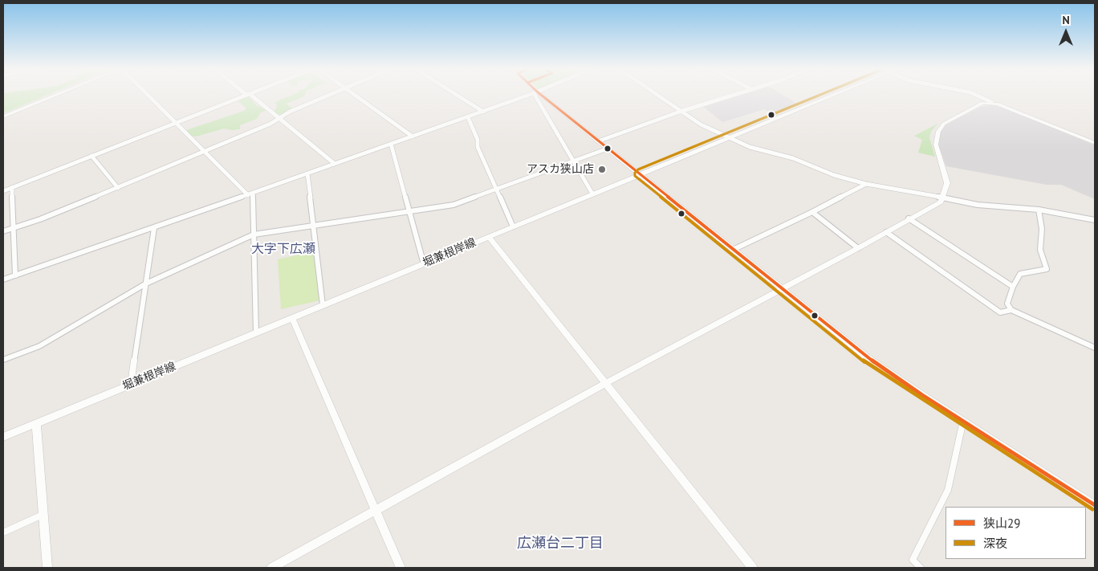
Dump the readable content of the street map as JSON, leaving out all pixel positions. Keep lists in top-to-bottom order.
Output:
{
  "streets": {
    "street": ["堀兼根岸線"]
  },
  "districts": ["大字下広瀬", "広瀬台二丁目"],
  "places": ["アスカ狭山店"],
  "lines": ["transit line 狭山29", "transit line 深夜"],
  "legend": ["狭山29", "深夜"],
  "north": "top"
}
